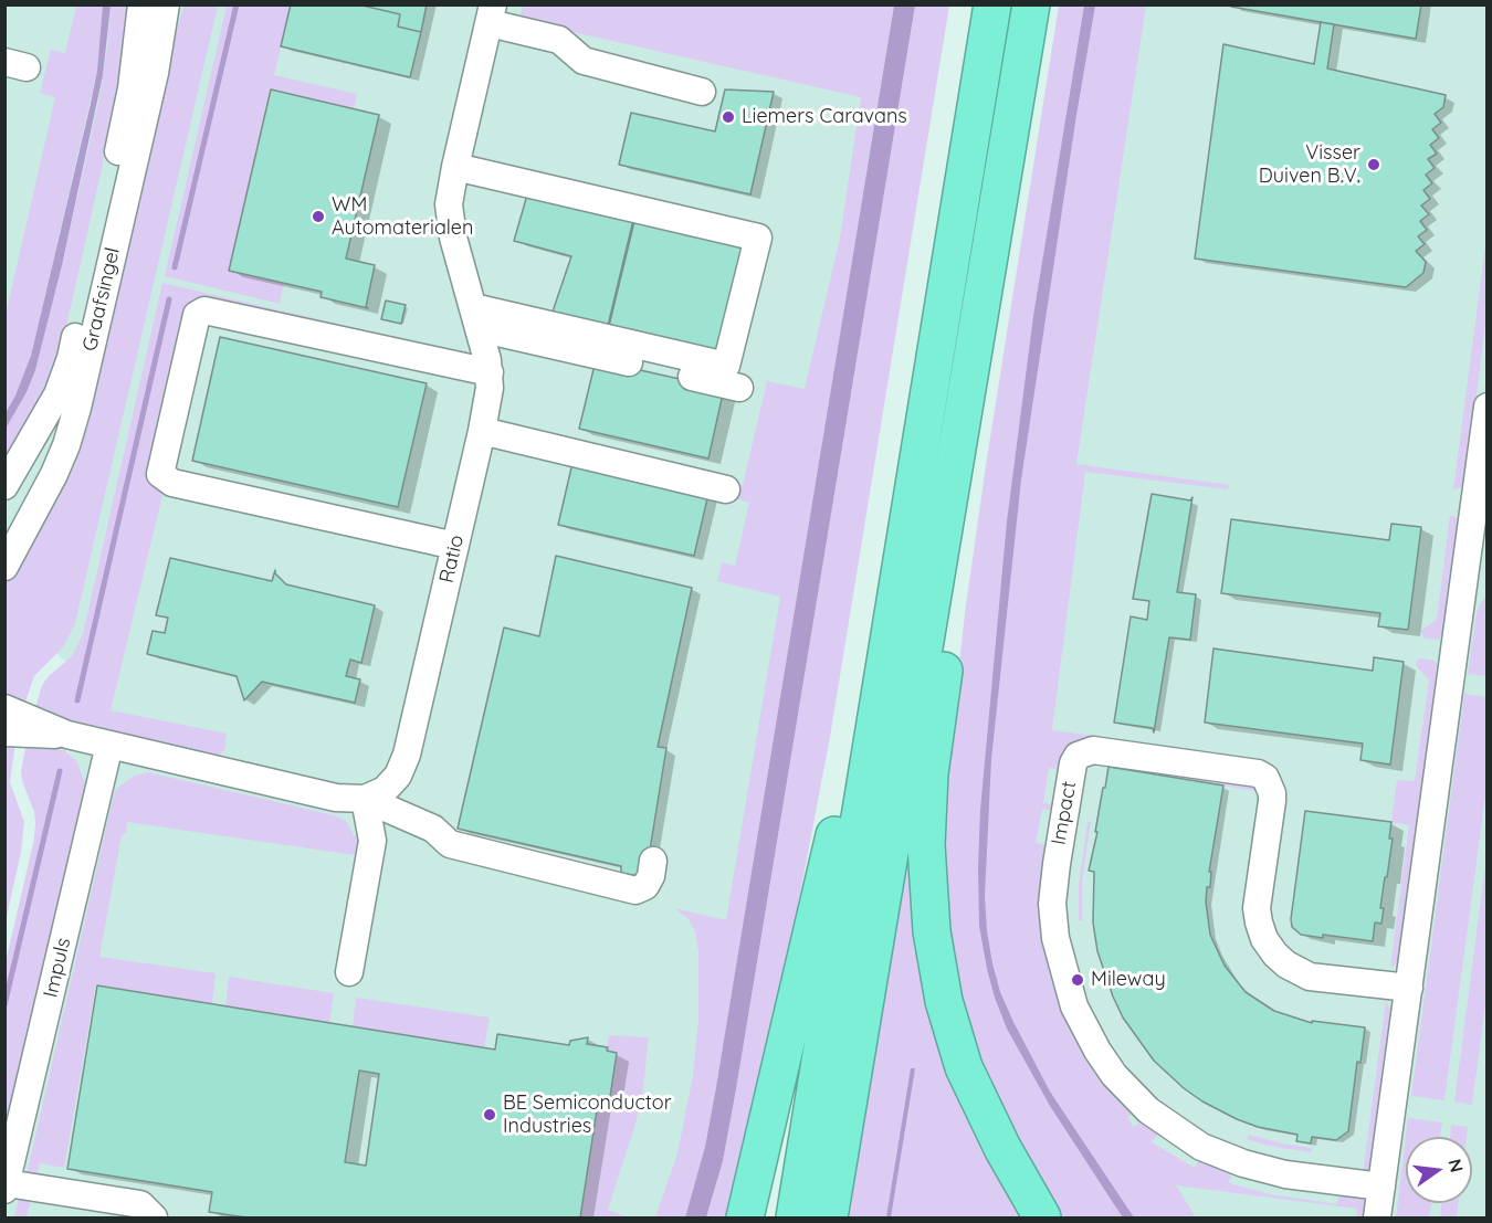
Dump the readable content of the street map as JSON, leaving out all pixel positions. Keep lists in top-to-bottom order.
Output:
{
  "streets": {
    "street": [
      "Graafsingel",
      "Ratio",
      "Impact",
      "Impuls"
    ]
  },
  "places": [
    "Liemers Caravans",
    "Visser Duiven B.V.",
    "WM Automaterialen",
    "Mileway",
    "BE Semiconductor Industries"
  ],
  "north": "right"
}
